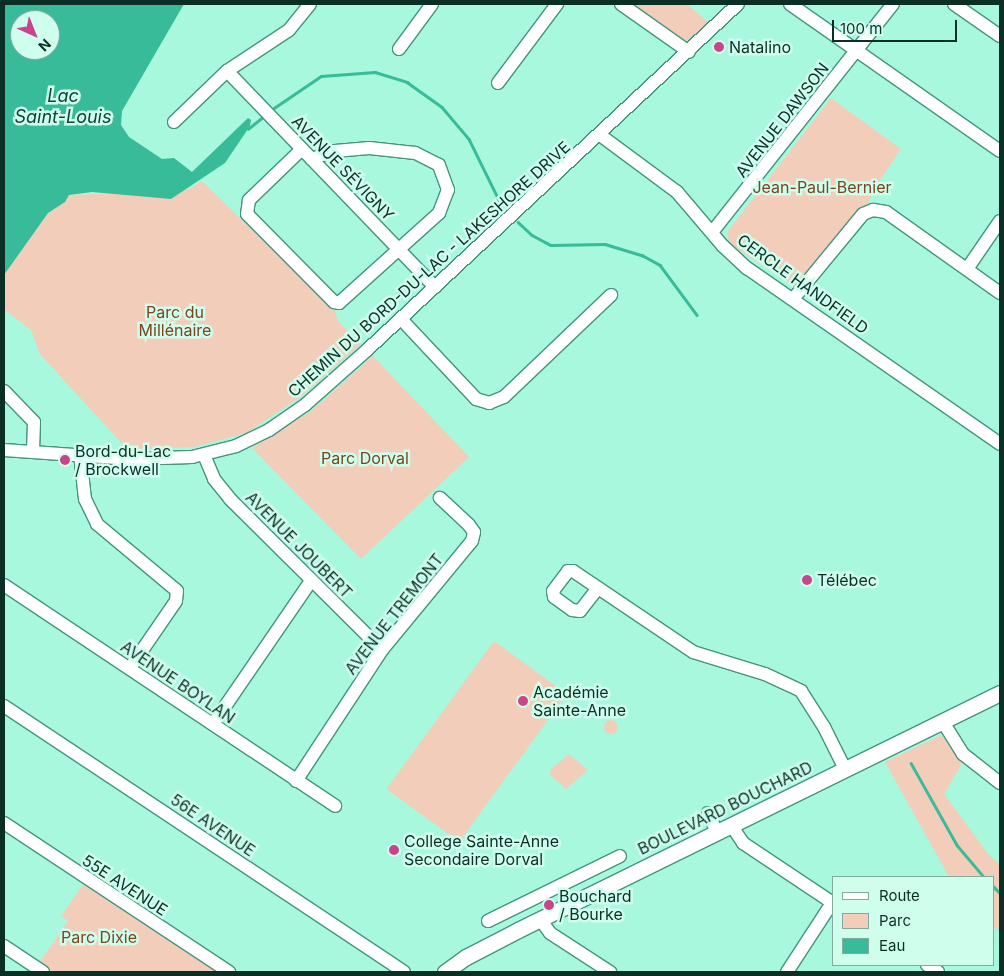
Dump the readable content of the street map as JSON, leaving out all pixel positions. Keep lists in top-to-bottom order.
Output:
{
  "streets": {
    "main road": ["BOULEVARD BOUCHARD"],
    "street": [
      "AVENUE DAWSON",
      "AVENUE SÉVIGNY",
      "CHEMIN DU BORD-DU-LAC - LAKESHORE DRIVE",
      "CERCLE HANDFIELD",
      "AVENUE JOUBERT",
      "AVENUE TREMONT",
      "AVENUE BOYLAN",
      "56E AVENUE",
      "55E AVENUE"
    ]
  },
  "crossings": [
    ["AVENUE DAWSON", "CERCLE HANDFIELD"],
    ["AVENUE SÉVIGNY", "CHEMIN DU BORD-DU-LAC - LAKESHORE DRIVE"],
    ["CHEMIN DU BORD-DU-LAC - LAKESHORE DRIVE", "CERCLE HANDFIELD"],
    ["CHEMIN DU BORD-DU-LAC - LAKESHORE DRIVE", "AVENUE JOUBERT"],
    ["AVENUE JOUBERT", "AVENUE TREMONT"],
    ["AVENUE TREMONT", "AVENUE BOYLAN"]
  ],
  "water": ["Lac Saint-Louis"],
  "parks": [
    "Jean-Paul-Bernier",
    "Parc du Millénaire",
    "Parc Dorval",
    "Parc Dixie"
  ],
  "places": [
    "Natalino",
    "Bord-du-Lac / Brockwell",
    "Télébec",
    "Académie Sainte-Anne",
    "College Sainte-Anne Secondaire Dorval",
    "Bouchard / Bourke"
  ],
  "legend": ["Route", "Parc", "Eau"],
  "scale_bar": "100 m",
  "north": "bottom right"
}
